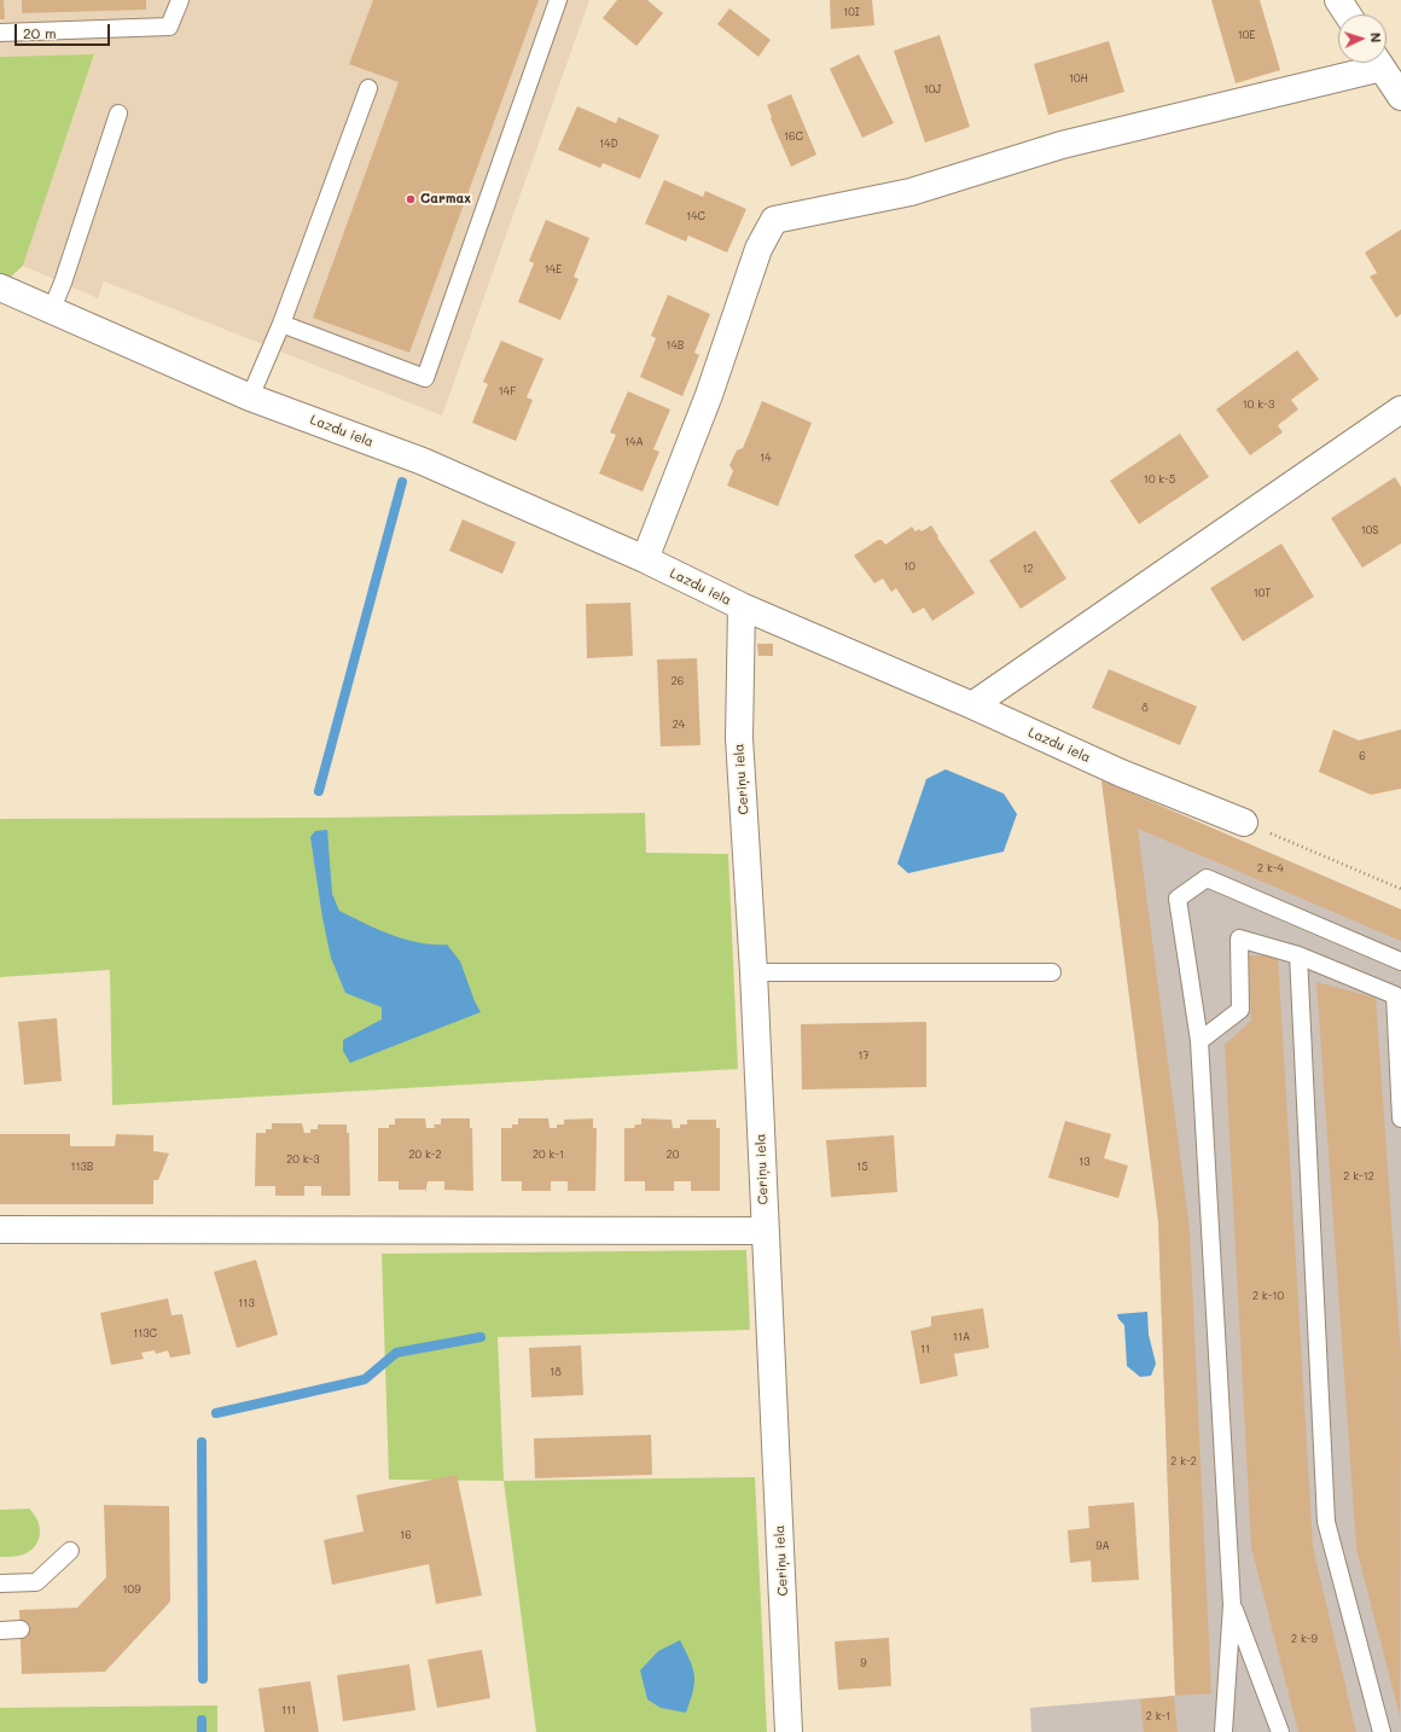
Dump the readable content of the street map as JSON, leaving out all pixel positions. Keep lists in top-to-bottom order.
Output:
{
  "streets": {
    "street": ["Lazdu iela", "Ceriņu iela"]
  },
  "crossings": [
    ["Lazdu iela", "Ceriņu iela"]
  ],
  "places": ["Carmax"],
  "house_numbers": [
    "10I",
    "10E",
    "10H",
    "10J",
    "16C",
    "14D",
    "14C",
    "14E",
    "14B",
    "14F",
    "10 k-3",
    "14A",
    "14",
    "10 k-5",
    "10S",
    "10",
    "12",
    "10T",
    "26",
    "8",
    "24",
    "6",
    "2 k-4",
    "17",
    "20 k-2",
    "20 k-1",
    "20",
    "20 k-3",
    "13",
    "113B",
    "15",
    "2 k-12",
    "2 k-10",
    "113",
    "113C",
    "11A",
    "11",
    "18",
    "2 k-2",
    "16",
    "9A",
    "109",
    "2 k-9",
    "9",
    "111",
    "2 k-1"
  ],
  "scale_bar": "20 m",
  "north": "right"
}
